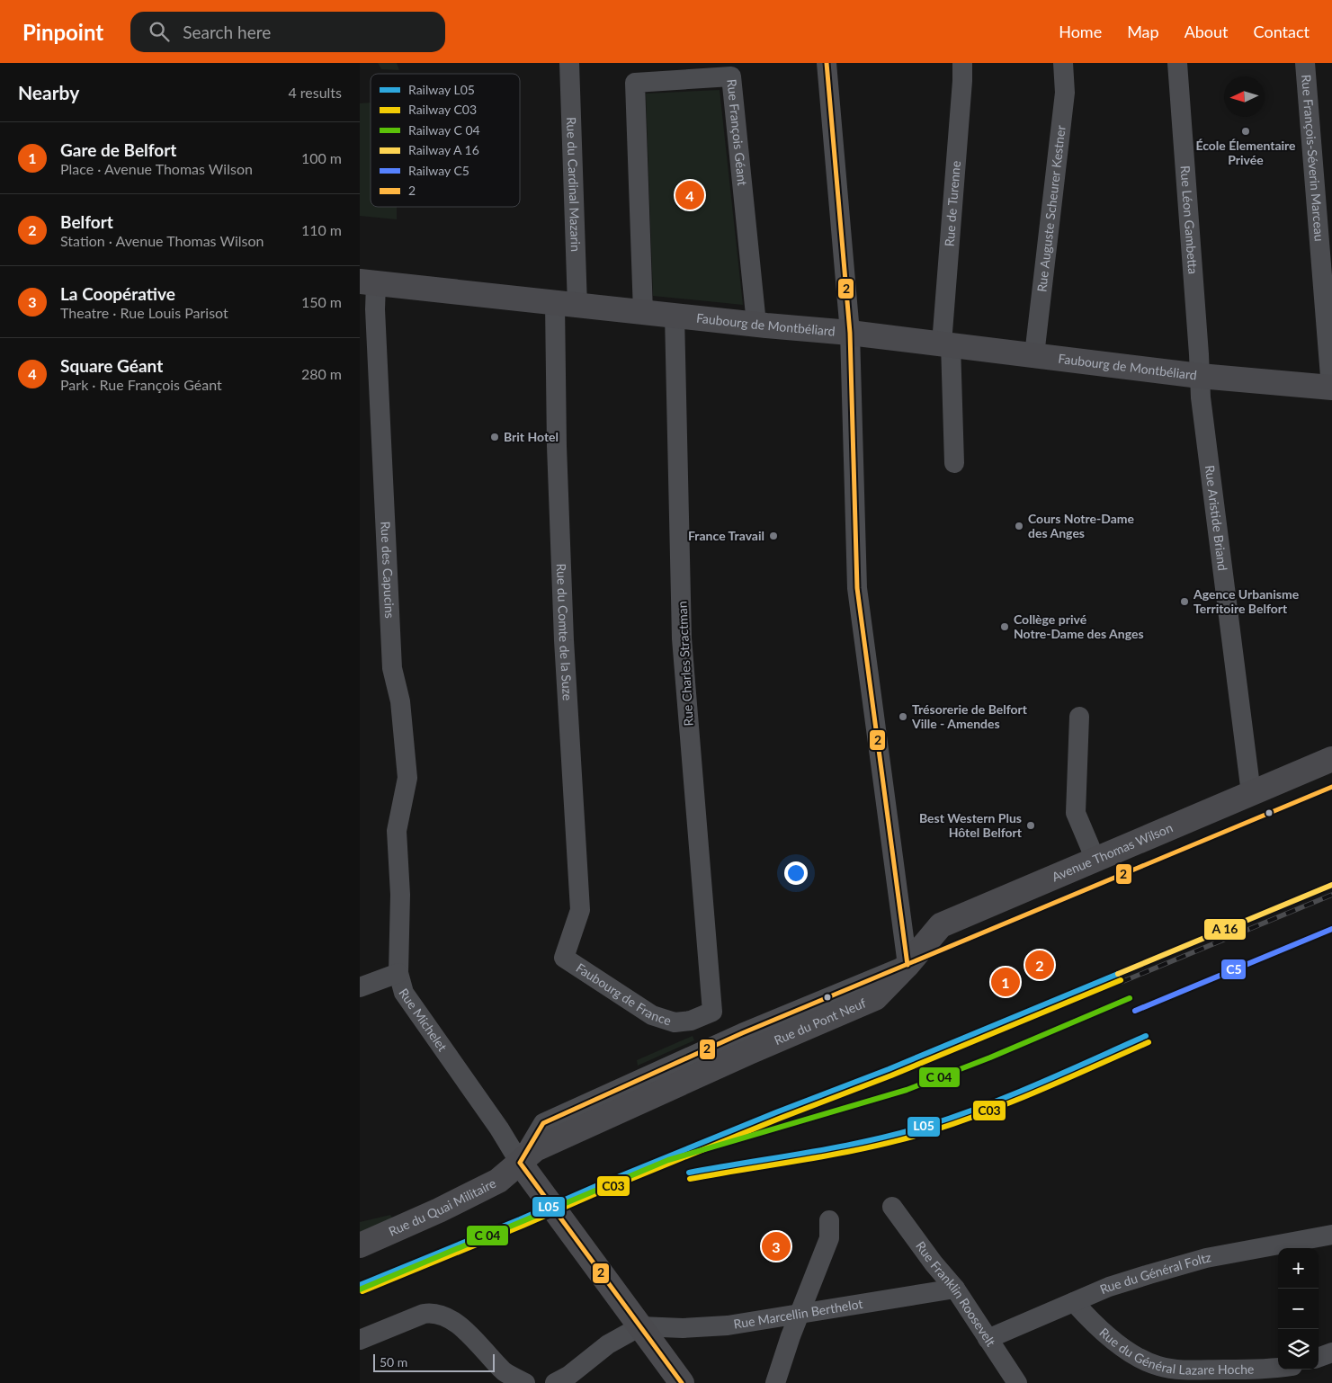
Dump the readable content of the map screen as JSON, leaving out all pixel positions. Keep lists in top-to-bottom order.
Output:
{
  "streets": {
    "street": [
      "Rue François Géant",
      "Rue François-Séverin Marceau",
      "Rue du Cardinal Mazarin",
      "Rue de Turenne",
      "Rue Auguste Scheurer Kestner",
      "Rue Léon Gambetta",
      "Faubourg de Montbéliard",
      "Rue Aristide Briand",
      "Rue des Capucins",
      "Rue du Comte de la Suze",
      "Rue Charles Stractman",
      "Avenue Thomas Wilson",
      "Faubourg de France",
      "Rue Michelet",
      "Rue du Pont Neuf",
      "Rue du Quai Militaire",
      "Rue du Général Foltz",
      "Rue Franklin Roosevelt",
      "Rue Marcellin Berthelot",
      "Rue du Général Lazare Hoche"
    ]
  },
  "crossings": [
    ["Rue François Géant", "Faubourg de Montbéliard"],
    ["Rue François-Séverin Marceau", "Faubourg de Montbéliard"],
    ["Rue du Cardinal Mazarin", "Faubourg de Montbéliard"],
    ["Rue du Cardinal Mazarin", "Rue du Comte de la Suze"],
    ["Rue de Turenne", "Faubourg de Montbéliard"],
    ["Rue Auguste Scheurer Kestner", "Faubourg de Montbéliard"],
    ["Rue Léon Gambetta", "Faubourg de Montbéliard"],
    ["Rue Léon Gambetta", "Rue Aristide Briand"],
    ["Faubourg de Montbéliard", "Rue Aristide Briand"],
    ["Faubourg de Montbéliard", "Rue des Capucins"],
    ["Faubourg de Montbéliard", "Rue du Comte de la Suze"],
    ["Faubourg de Montbéliard", "Rue Charles Stractman"],
    ["Rue Aristide Briand", "Avenue Thomas Wilson"],
    ["Rue des Capucins", "Rue Michelet"],
    ["Rue du Comte de la Suze", "Faubourg de France"],
    ["Rue Charles Stractman", "Faubourg de France"],
    ["Avenue Thomas Wilson", "Rue du Pont Neuf"],
    ["Rue Michelet", "Rue du Pont Neuf"],
    ["Rue Michelet", "Rue du Quai Militaire"],
    ["Rue du Pont Neuf", "Rue du Quai Militaire"],
    ["Rue du Général Foltz", "Rue Franklin Roosevelt"],
    ["Rue du Général Foltz", "Rue du Général Lazare Hoche"],
    ["Rue Franklin Roosevelt", "Rue Marcellin Berthelot"]
  ],
  "places": [
    "École Élementaire Privée",
    "Brit Hotel",
    "Cours Notre-Dame des Anges",
    "France Travail",
    "Agence Urbanisme Territoire Belfort",
    "Collège privé Notre-Dame des Anges",
    "Trésorerie de Belfort Ville - Amendes",
    "Best Western Plus Hôtel Belfort"
  ],
  "lines": [
    "transit line 2",
    "rail line C5",
    "rail line L05",
    "rail line C03"
  ],
  "legend": [
    "Railway L05",
    "Railway C03",
    "Railway C 04",
    "Railway A 16",
    "Railway C5",
    "2"
  ],
  "scale_bar": "50 m",
  "north": "left",
  "page": {
    "header": "Pinpoint",
    "search": "Search here",
    "nav": [
      "Home",
      "Map",
      "About",
      "Contact"
    ],
    "heading": ["Nearby", "4 results"],
    "list": [
      {
        "mark": "1",
        "name": "Gare de Belfort",
        "note": "Place · Avenue Thomas Wilson",
        "value": "100 m"
      },
      {
        "mark": "2",
        "name": "Belfort",
        "note": "Station · Avenue Thomas Wilson",
        "value": "110 m"
      },
      {
        "mark": "3",
        "name": "La Coopérative",
        "note": "Theatre · Rue Louis Parisot",
        "value": "150 m"
      },
      {
        "mark": "4",
        "name": "Square Géant",
        "note": "Park · Rue François Géant",
        "value": "280 m"
      }
    ],
    "pins": [
      "4",
      "2",
      "1",
      "3"
    ],
    "map_buttons": ["+", "−"],
    "scale": "50 m"
  }
}
